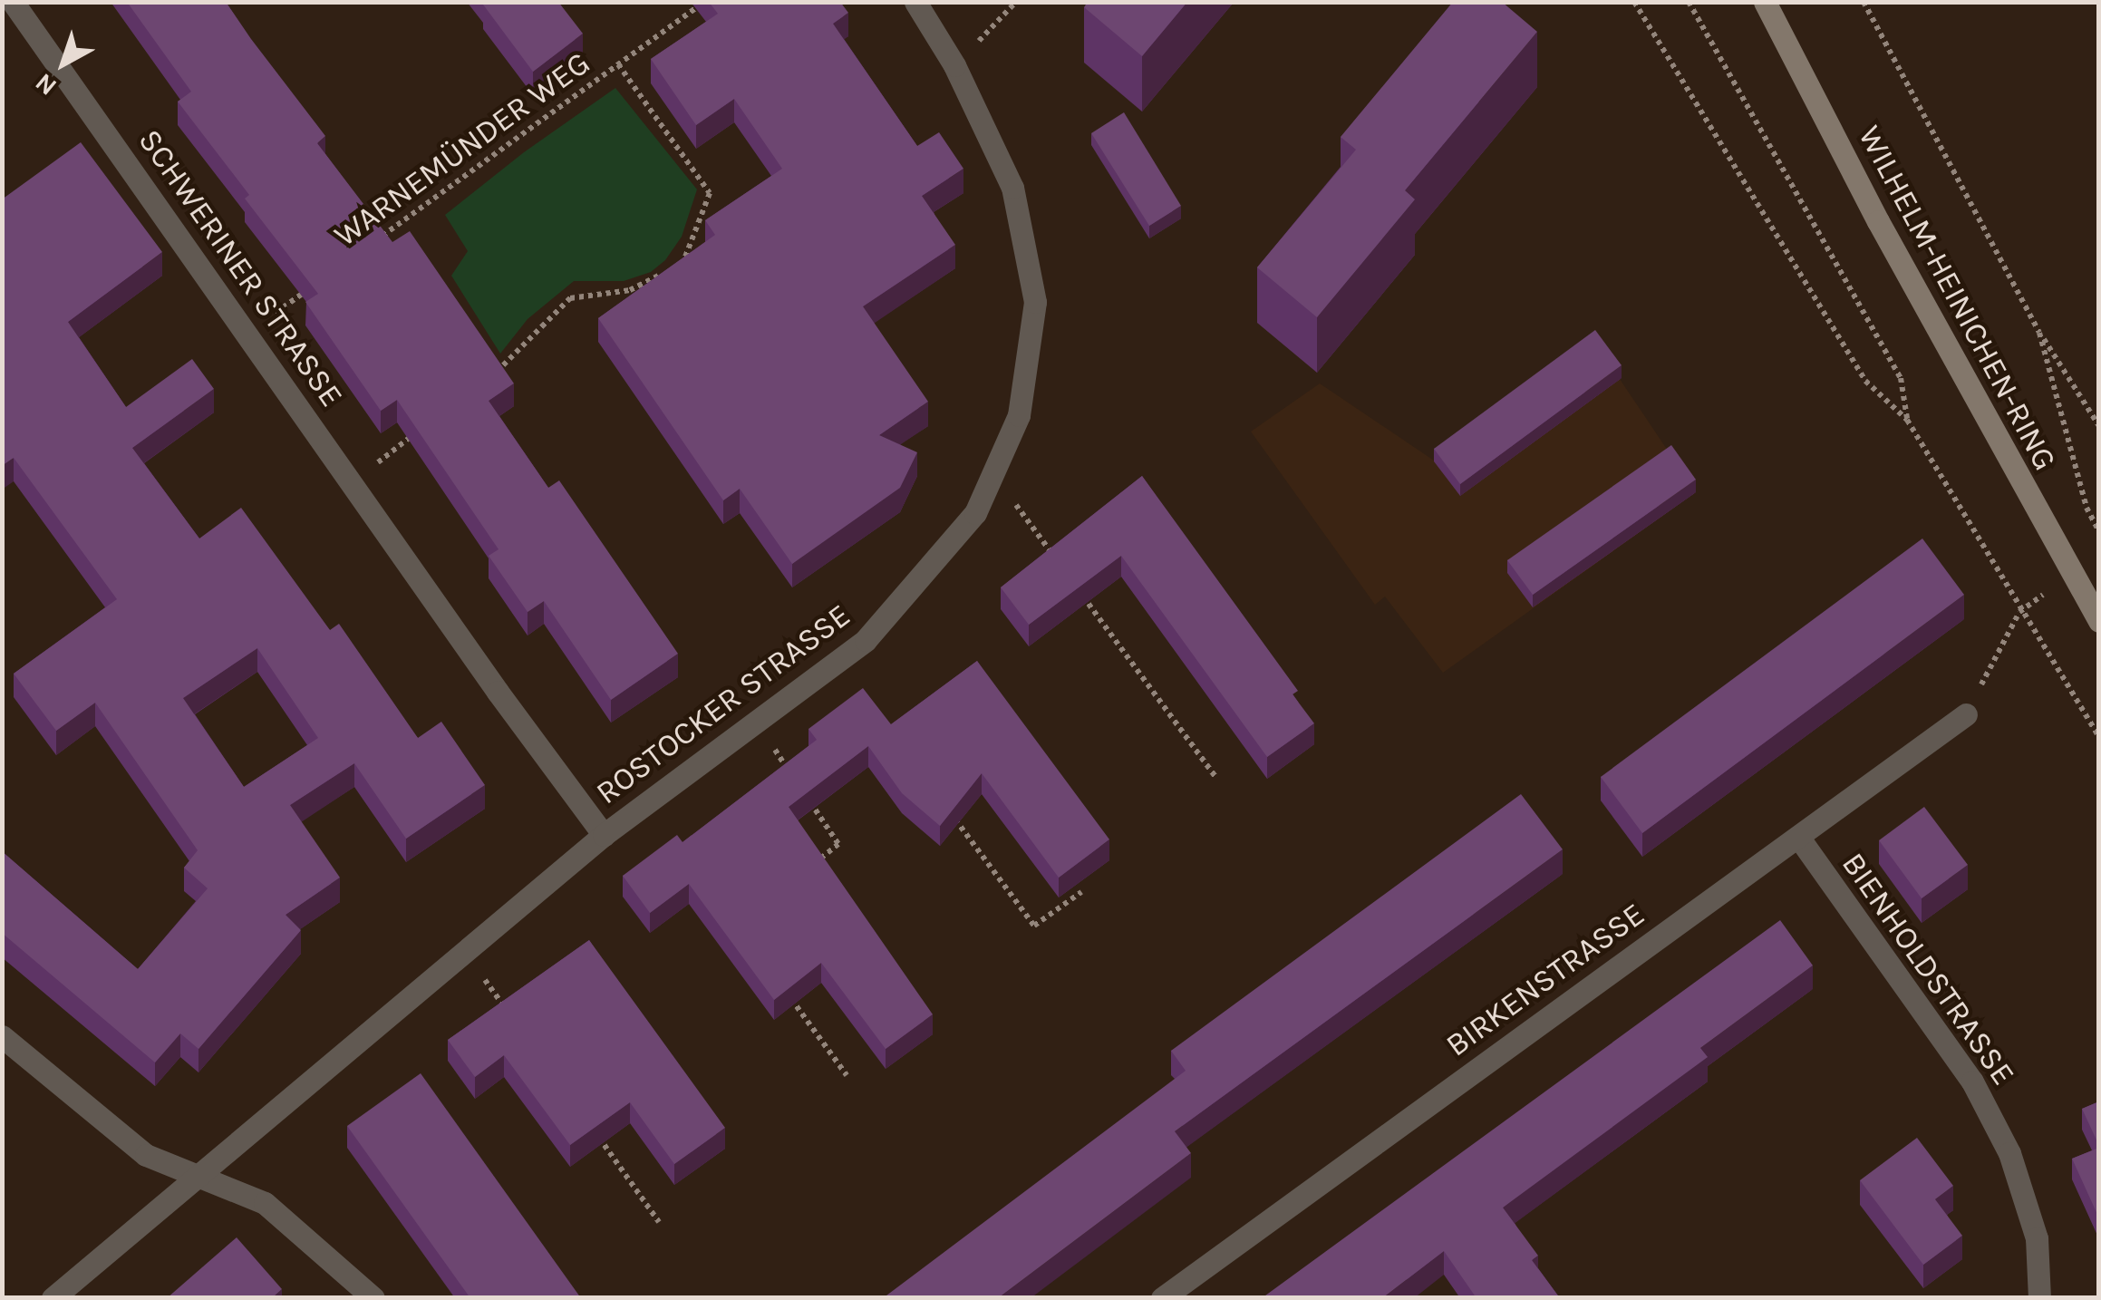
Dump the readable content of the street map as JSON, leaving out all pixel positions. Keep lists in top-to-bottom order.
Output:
{
  "streets": {
    "main road": ["WILHELM-HEINICHEN-RING"],
    "street": [
      "SCHWERINER STRASSE",
      "ROSTOCKER STRASSE",
      "BIENHOLDSTRASSE",
      "BIRKENSTRASSE"
    ],
    "path": ["WARNEMÜNDER WEG"]
  },
  "crossings": [
    ["WARNEMÜNDER WEG", "SCHWERINER STRASSE"],
    ["SCHWERINER STRASSE", "ROSTOCKER STRASSE"],
    ["BIENHOLDSTRASSE", "BIRKENSTRASSE"]
  ],
  "north": "bottom left"
}
